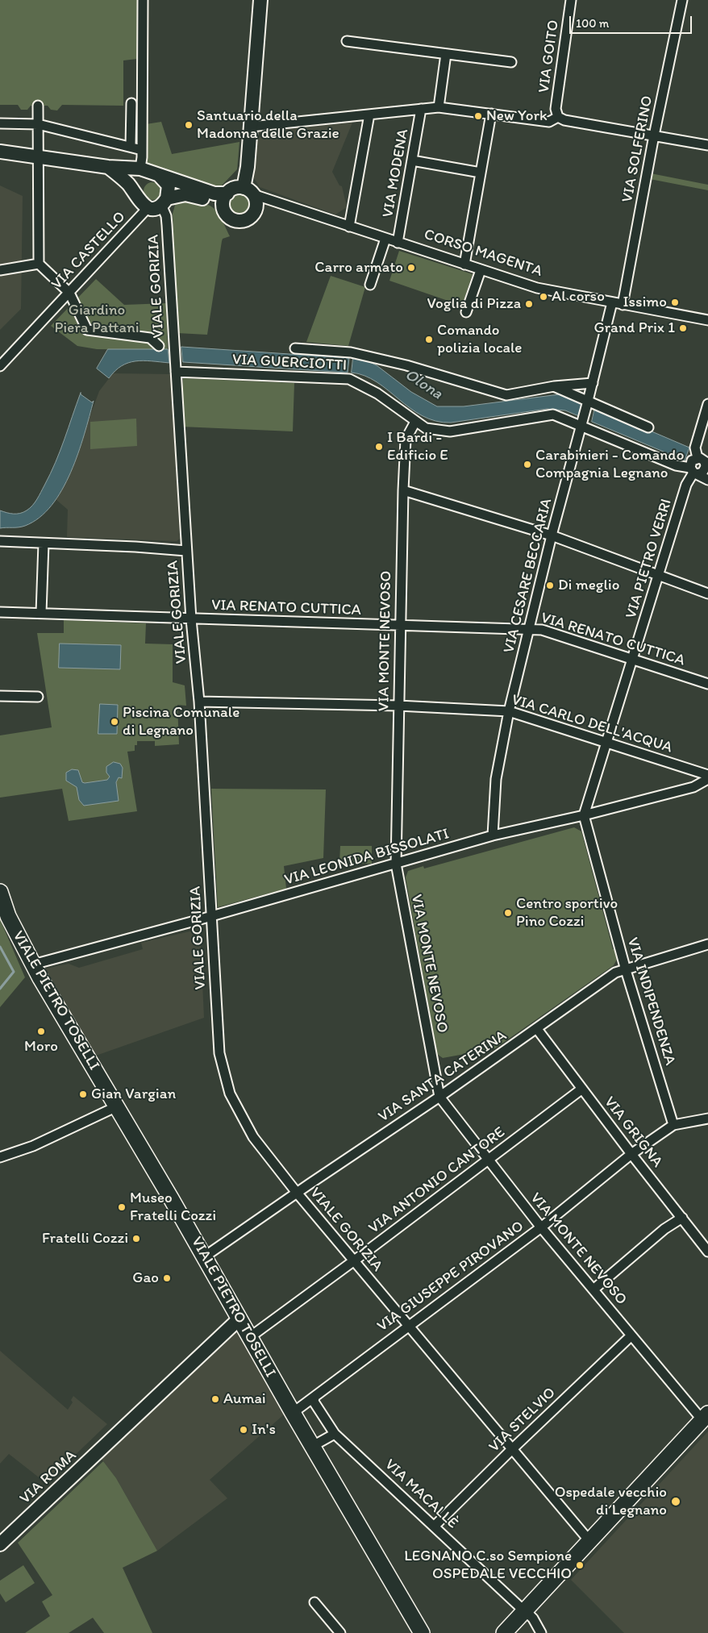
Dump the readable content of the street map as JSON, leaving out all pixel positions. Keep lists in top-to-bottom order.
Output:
{
  "streets": {
    "main road": ["VIALE PIETRO TOSELLI"],
    "street": [
      "VIA GOITO",
      "VIA SOLFERINO",
      "VIA MODENA",
      "VIA CASTELLO",
      "CORSO MAGENTA",
      "VIALE GORIZIA",
      "VIA GUERCIOTTI",
      "VIA PIETRO VERRI",
      "VIA CESARE BECCARIA",
      "VIA RENATO CUTTICA",
      "VIA MONTE NEVOSO",
      "VIA CARLO DELL'ACQUA",
      "VIA LEONIDA BISSOLATI",
      "VIA INDIPENDENZA",
      "VIA SANTA CATERINA",
      "VIA GRIGNA",
      "VIA ANTONIO CANTORE",
      "VIA GIUSEPPE PIROVANO",
      "VIA STELVIO",
      "VIA ROMA",
      "VIA MACALLÈ"
    ]
  },
  "crossings": [
    ["VIA SOLFERINO", "CORSO MAGENTA"],
    ["VIA MODENA", "CORSO MAGENTA"],
    ["VIA CASTELLO", "VIALE GORIZIA"],
    ["CORSO MAGENTA", "VIA CESARE BECCARIA"],
    ["VIALE GORIZIA", "VIA GUERCIOTTI"],
    ["VIALE GORIZIA", "VIA RENATO CUTTICA"],
    ["VIALE GORIZIA", "VIA CARLO DELL'ACQUA"],
    ["VIALE GORIZIA", "VIA LEONIDA BISSOLATI"],
    ["VIALE GORIZIA", "VIA SANTA CATERINA"],
    ["VIALE GORIZIA", "VIA ANTONIO CANTORE"],
    ["VIALE GORIZIA", "VIA GIUSEPPE PIROVANO"],
    ["VIALE GORIZIA", "VIA STELVIO"],
    ["VIA GUERCIOTTI", "VIA PIETRO VERRI"],
    ["VIA GUERCIOTTI", "VIA CESARE BECCARIA"],
    ["VIA GUERCIOTTI", "VIA MONTE NEVOSO"],
    ["VIA PIETRO VERRI", "VIA RENATO CUTTICA"],
    ["VIA PIETRO VERRI", "VIA CARLO DELL'ACQUA"],
    ["VIA PIETRO VERRI", "VIA LEONIDA BISSOLATI"],
    ["VIA PIETRO VERRI", "VIA INDIPENDENZA"],
    ["VIA CESARE BECCARIA", "VIA RENATO CUTTICA"],
    ["VIA CESARE BECCARIA", "VIA CARLO DELL'ACQUA"],
    ["VIA CESARE BECCARIA", "VIA LEONIDA BISSOLATI"],
    ["VIA RENATO CUTTICA", "VIA MONTE NEVOSO"],
    ["VIA MONTE NEVOSO", "VIA CARLO DELL'ACQUA"],
    ["VIA MONTE NEVOSO", "VIA LEONIDA BISSOLATI"],
    ["VIA MONTE NEVOSO", "VIA SANTA CATERINA"],
    ["VIA MONTE NEVOSO", "VIA ANTONIO CANTORE"],
    ["VIA MONTE NEVOSO", "VIA GIUSEPPE PIROVANO"],
    ["VIA MONTE NEVOSO", "VIA STELVIO"],
    ["VIA LEONIDA BISSOLATI", "VIALE PIETRO TOSELLI"],
    ["VIA LEONIDA BISSOLATI", "VIA INDIPENDENZA"],
    ["VIALE PIETRO TOSELLI", "VIA SANTA CATERINA"],
    ["VIALE PIETRO TOSELLI", "VIA ANTONIO CANTORE"],
    ["VIALE PIETRO TOSELLI", "VIA GIUSEPPE PIROVANO"],
    ["VIALE PIETRO TOSELLI", "VIA ROMA"],
    ["VIA INDIPENDENZA", "VIA SANTA CATERINA"],
    ["VIA INDIPENDENZA", "VIA GIUSEPPE PIROVANO"],
    ["VIA SANTA CATERINA", "VIA GRIGNA"],
    ["VIA GRIGNA", "VIA ANTONIO CANTORE"],
    ["VIA GRIGNA", "VIA GIUSEPPE PIROVANO"],
    ["VIA GIUSEPPE PIROVANO", "VIA MACALLÈ"],
    ["VIA STELVIO", "VIA MACALLÈ"]
  ],
  "water": ["Olona"],
  "parks": ["Giardino Piera Pattani"],
  "places": [
    "New York",
    "Santuario della Madonna delle Grazie",
    "Carro armato",
    "Al corso",
    "Issimo",
    "Voglia di Pizza",
    "Grand Prix 1",
    "Comando polizia locale",
    "I Bardi - Edificio E",
    "Carabinieri - Comando Compagnia Legnano",
    "Di meglio",
    "Piscina Comunale di Legnano",
    "Centro sportivo Pino Cozzi",
    "Moro",
    "Gian Vargian",
    "Museo Fratelli Cozzi",
    "Fratelli Cozzi",
    "Gao",
    "Aumai",
    "In's",
    "Ospedale vecchio di Legnano",
    "LEGNANO C.so Sempione OSPEDALE VECCHIO"
  ],
  "scale_bar": "100 m"
}
